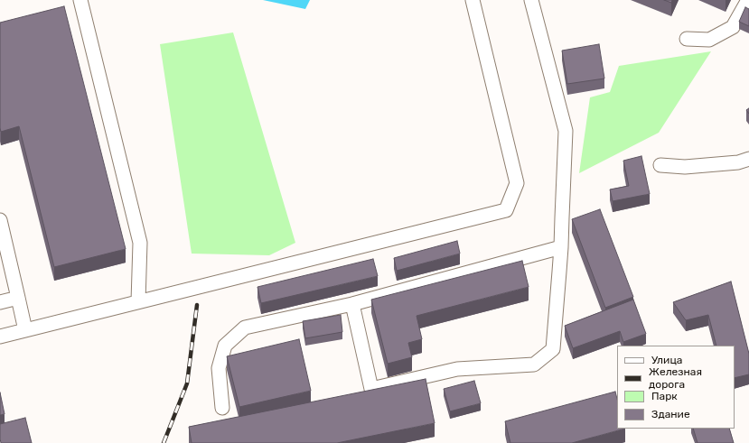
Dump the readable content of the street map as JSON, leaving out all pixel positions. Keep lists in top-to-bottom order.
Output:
{
  "legend": [
    "Улица",
    "Железная дорога",
    "Парк",
    "Здание"
  ]
}
